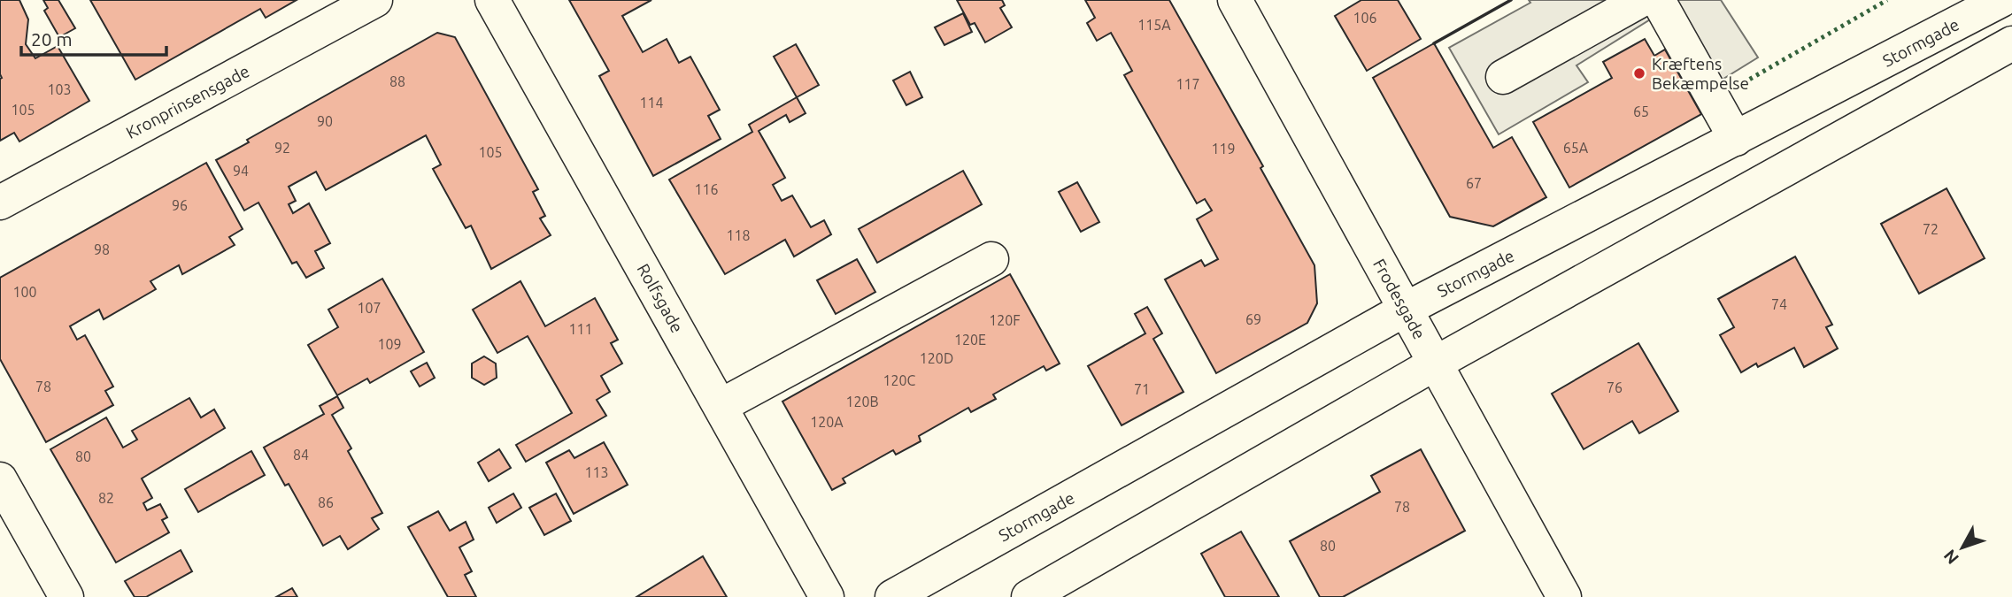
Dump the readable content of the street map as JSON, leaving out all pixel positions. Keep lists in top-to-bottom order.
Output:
{
  "streets": {
    "street": [
      "Stormgade",
      "Kronprinsensgade",
      "Rolfsgade",
      "Frodesgade"
    ]
  },
  "crossings": [
    ["Stormgade", "Frodesgade"]
  ],
  "places": ["Kræftens Bekæmpelse"],
  "house_numbers": [
    "106",
    "115A",
    "88",
    "117",
    "103",
    "114",
    "105",
    "65",
    "90",
    "92",
    "65A",
    "119",
    "105",
    "94",
    "67",
    "116",
    "96",
    "72",
    "118",
    "98",
    "100",
    "74",
    "107",
    "69",
    "120F",
    "111",
    "120E",
    "109",
    "120D",
    "120C",
    "78",
    "76",
    "71",
    "120B",
    "120A",
    "84",
    "80",
    "113",
    "82",
    "86",
    "78",
    "80"
  ],
  "scale_bar": "20 m",
  "north": "bottom left"
}
